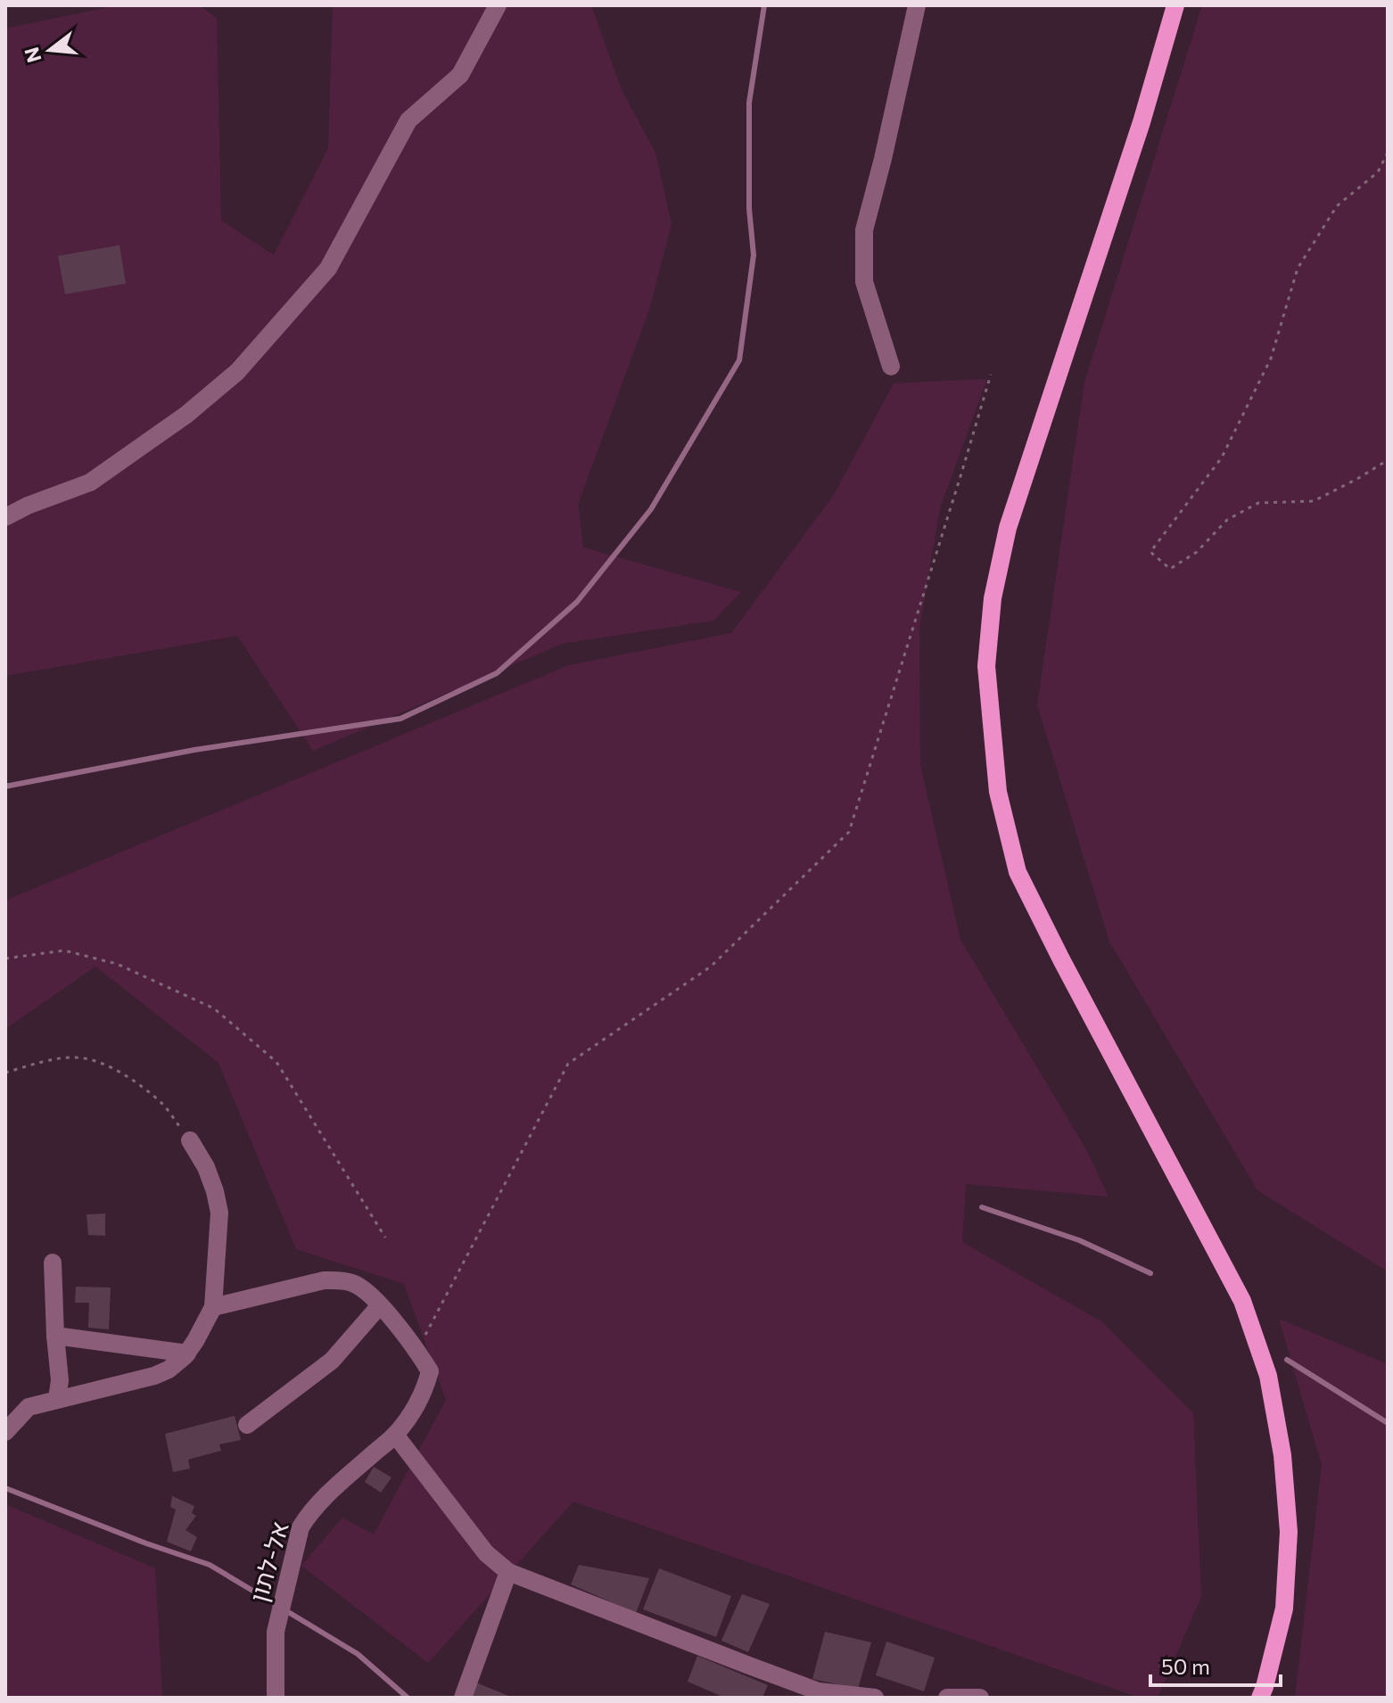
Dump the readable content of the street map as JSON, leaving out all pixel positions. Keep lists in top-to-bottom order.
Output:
{
  "streets": {
    "street": ["אל-לתון"]
  },
  "scale_bar": "50 m",
  "north": "left"
}
